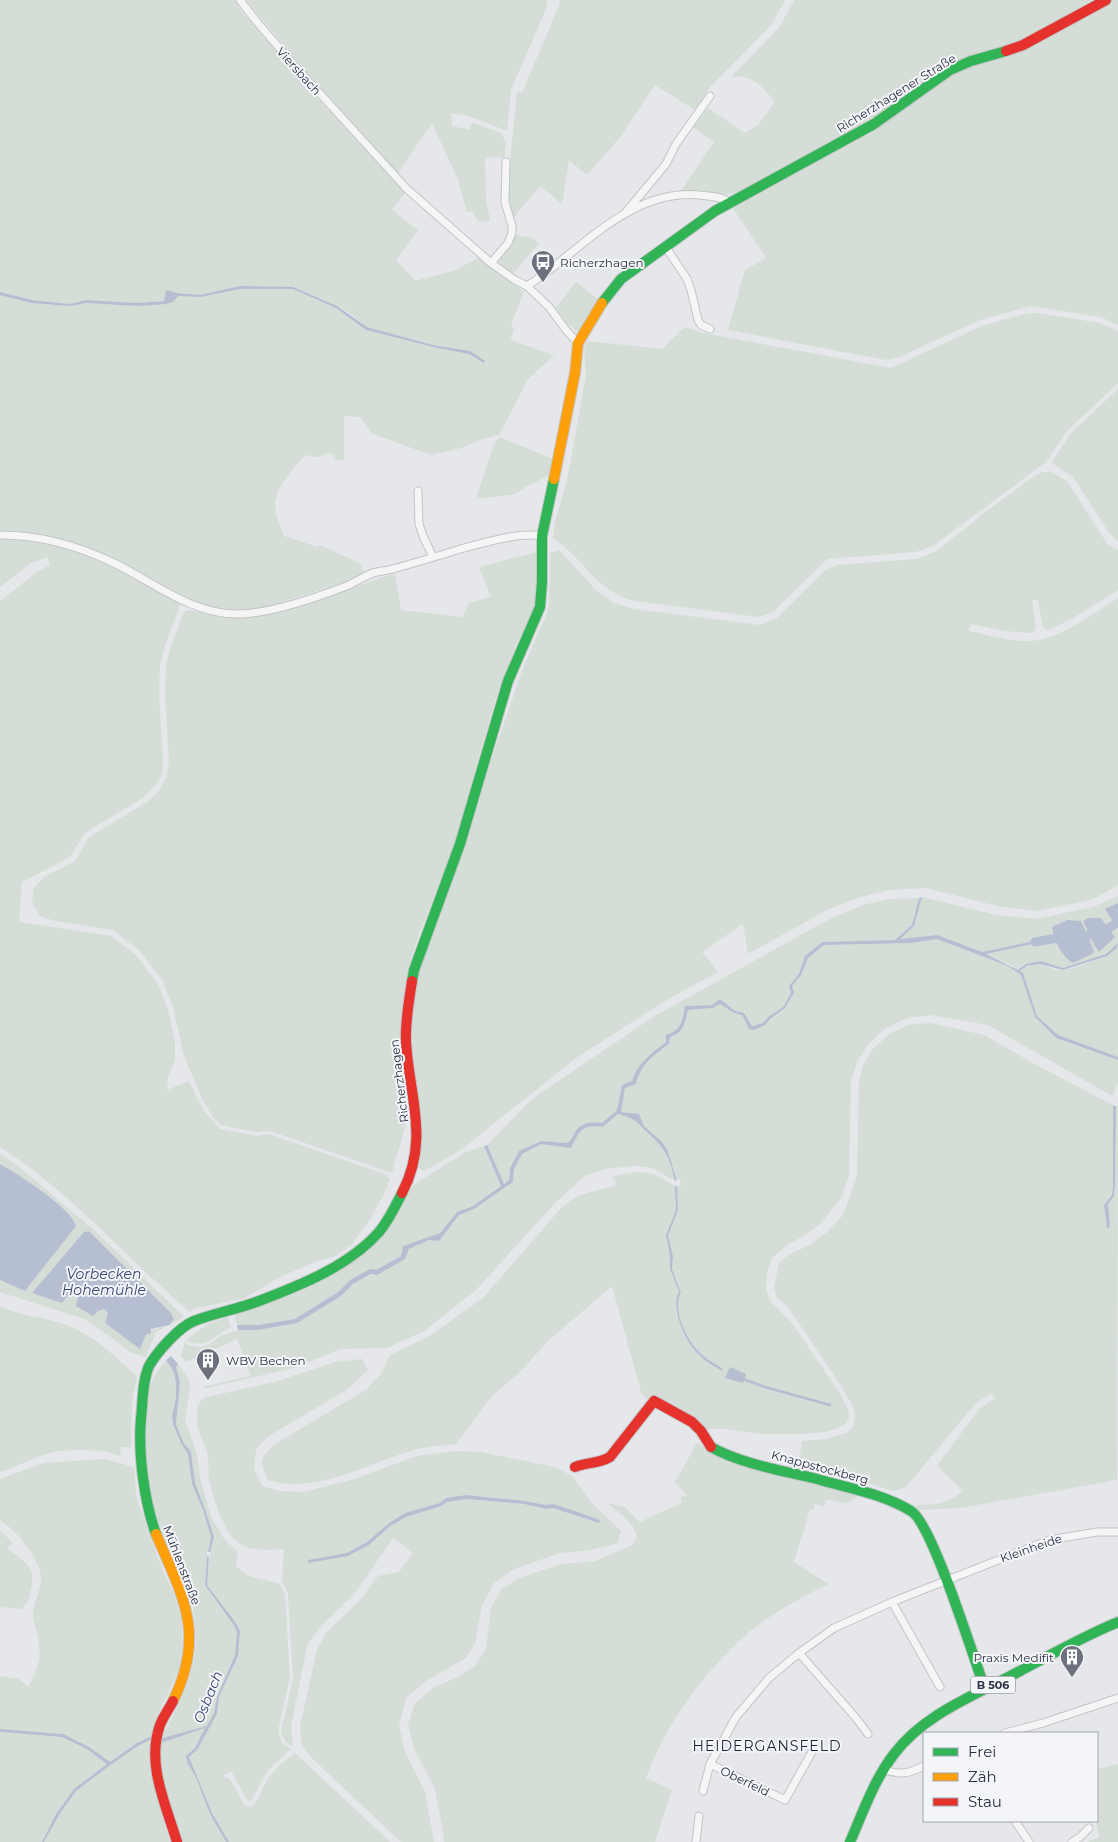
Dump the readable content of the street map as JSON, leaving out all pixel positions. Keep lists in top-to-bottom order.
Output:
{
  "streets": {
    "street": [
      "Viersbach",
      "Richerzhagener Straße",
      "Richerzhagen",
      "Knappstockberg",
      "Kleinheide",
      "Mühlenstraße",
      "B 506",
      "Oberfeld"
    ]
  },
  "crossings": [
    ["Richerzhagener Straße", "Richerzhagen"],
    ["Richerzhagen", "Mühlenstraße"],
    ["Knappstockberg", "Kleinheide"],
    ["Knappstockberg", "B 506"],
    ["Kleinheide", "Oberfeld"]
  ],
  "districts": ["HEIDERGANSFELD"],
  "water": ["Vorbecken Hohemühle", "Osbach"],
  "places": {
    "bus stop": ["Richerzhagen"],
    "building": ["WBV Bechen", "Praxis Medifit"]
  },
  "legend": ["Frei", "Zäh", "Stau"]
}
